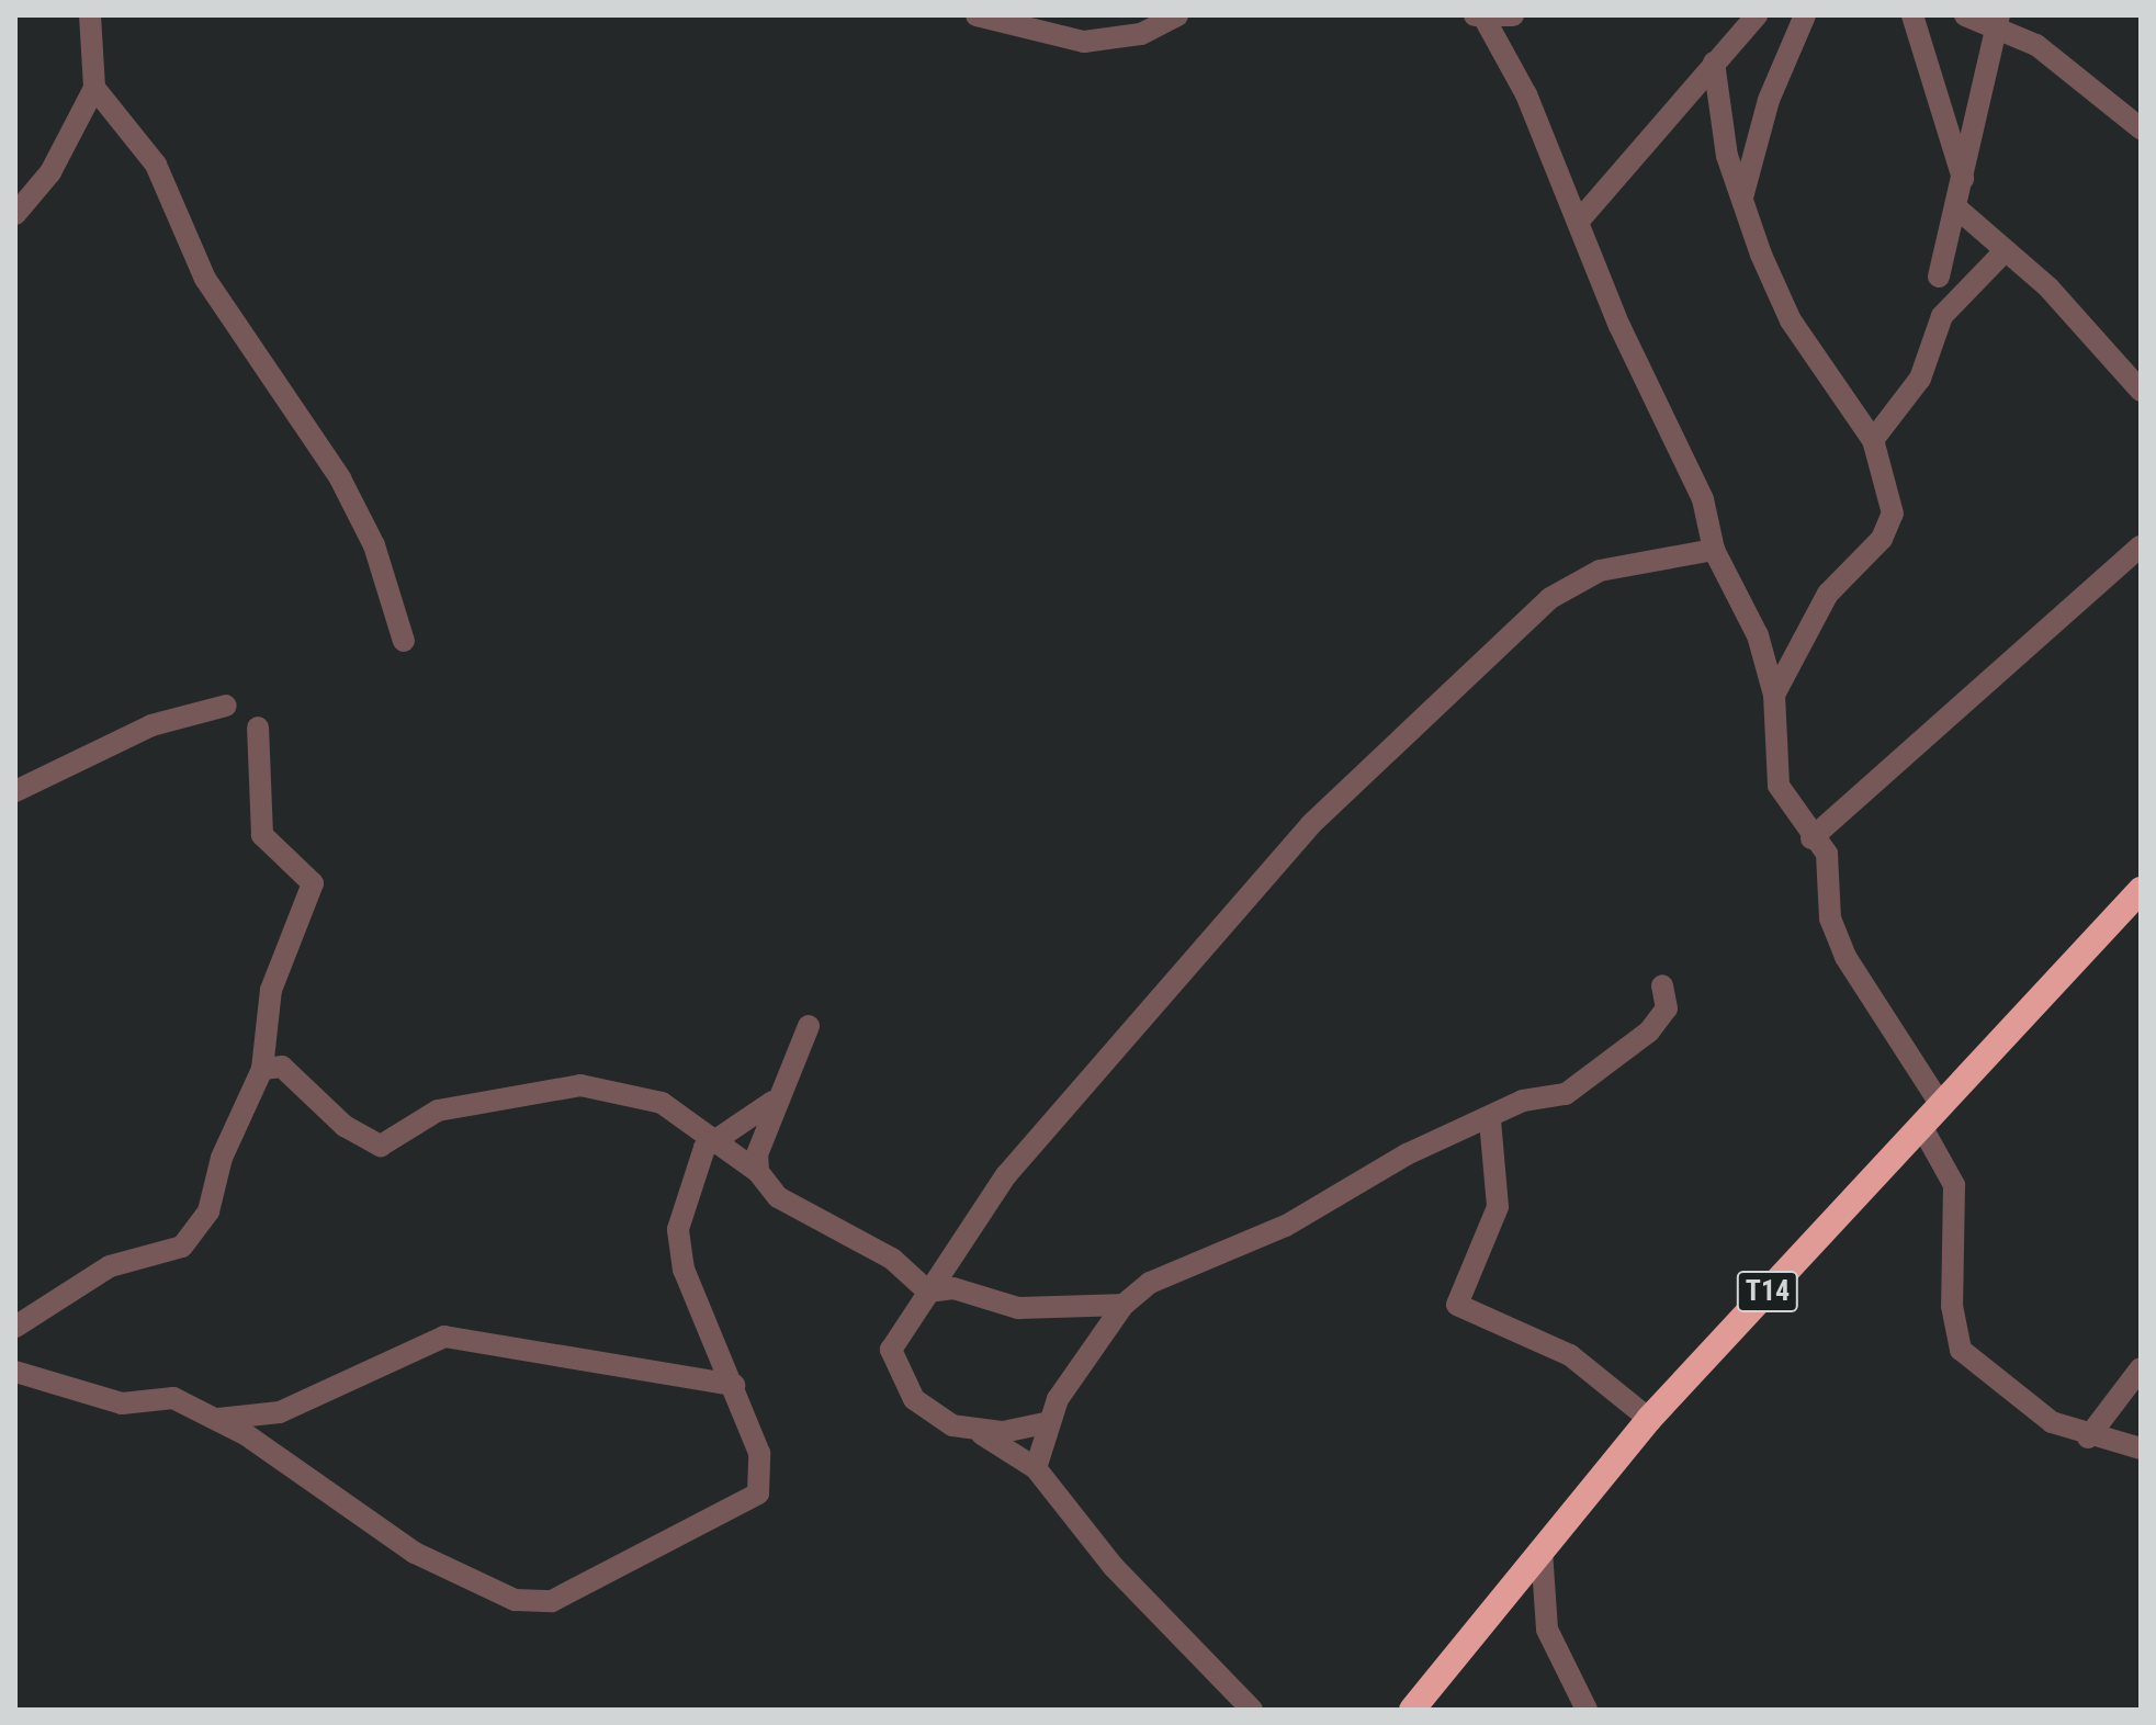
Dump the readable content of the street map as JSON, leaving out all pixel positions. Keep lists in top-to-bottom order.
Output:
{
  "streets": {
    "highway": ["T14"]
  }
}
